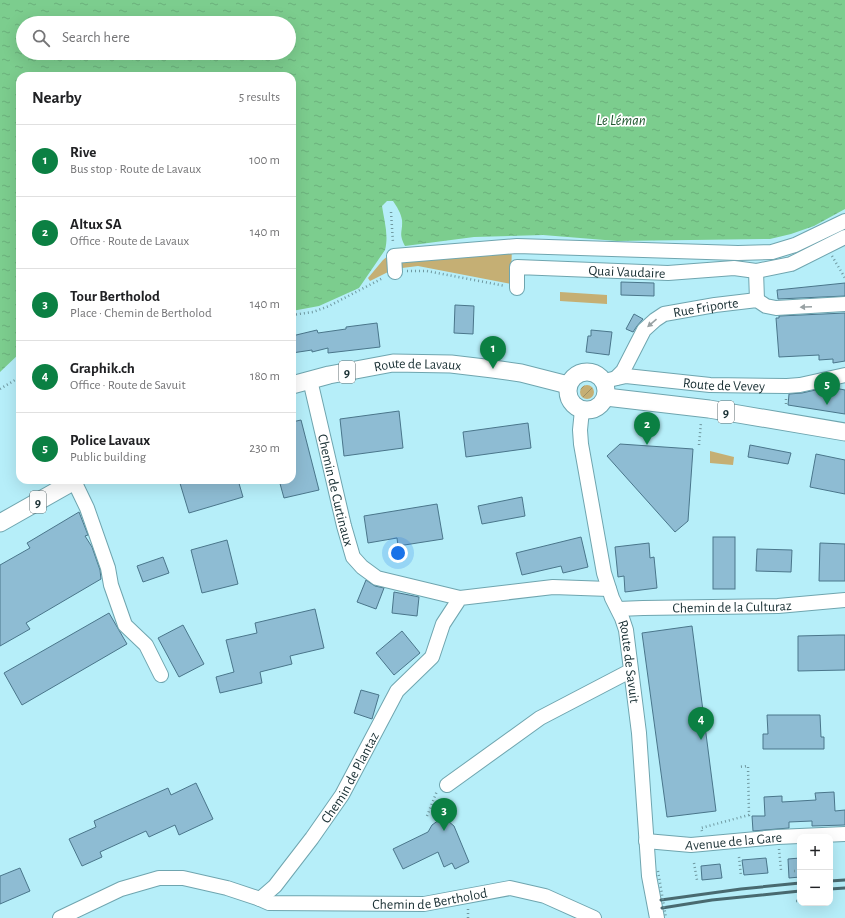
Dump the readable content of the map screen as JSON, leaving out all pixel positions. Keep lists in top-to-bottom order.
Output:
{
  "streets": {
    "main road": ["Route de Lavaux", "9"],
    "street": [
      "Quai Vaudaire",
      "Rue Friporte",
      "Route de Vevey",
      "Chemin de Curtinaux",
      "Chemin de la Culturaz",
      "Route de Savuit",
      "Chemin de Plantaz",
      "Avenue de la Gare",
      "Chemin de Bertholod"
    ]
  },
  "crossings": [
    ["Quai Vaudaire", "Rue Friporte"],
    ["Rue Friporte", "Route de Lavaux"],
    ["Rue Friporte", "9"],
    ["Rue Friporte", "Route de Vevey"],
    ["Rue Friporte", "Route de Savuit"],
    ["Route de Lavaux", "9"],
    ["Route de Lavaux", "Route de Vevey"],
    ["Route de Lavaux", "Chemin de Curtinaux"],
    ["Route de Lavaux", "Route de Savuit"],
    ["9", "Route de Vevey"],
    ["9", "Route de Savuit"],
    ["Route de Vevey", "Route de Savuit"],
    ["Chemin de Curtinaux", "Chemin de Plantaz"],
    ["Chemin de la Culturaz", "Route de Savuit"],
    ["Route de Savuit", "Avenue de la Gare"],
    ["Chemin de Plantaz", "Chemin de Bertholod"]
  ],
  "water": ["Le Léman"],
  "page": {
    "search": "Search here",
    "heading": ["Nearby", "5 results"],
    "list": [
      {
        "mark": "1",
        "name": "Rive",
        "note": "Bus stop · Route de Lavaux",
        "value": "100 m"
      },
      {
        "mark": "2",
        "name": "Altux SA",
        "note": "Office · Route de Lavaux",
        "value": "140 m"
      },
      {
        "mark": "3",
        "name": "Tour Bertholod",
        "note": "Place · Chemin de Bertholod",
        "value": "140 m"
      },
      {
        "mark": "4",
        "name": "Graphik.ch",
        "note": "Office · Route de Savuit",
        "value": "180 m"
      },
      {
        "mark": "5",
        "name": "Police Lavaux",
        "note": "Public building",
        "value": "230 m"
      }
    ],
    "pins": [
      "1",
      "5",
      "2",
      "4",
      "3"
    ],
    "map_buttons": ["+", "−"]
  }
}
